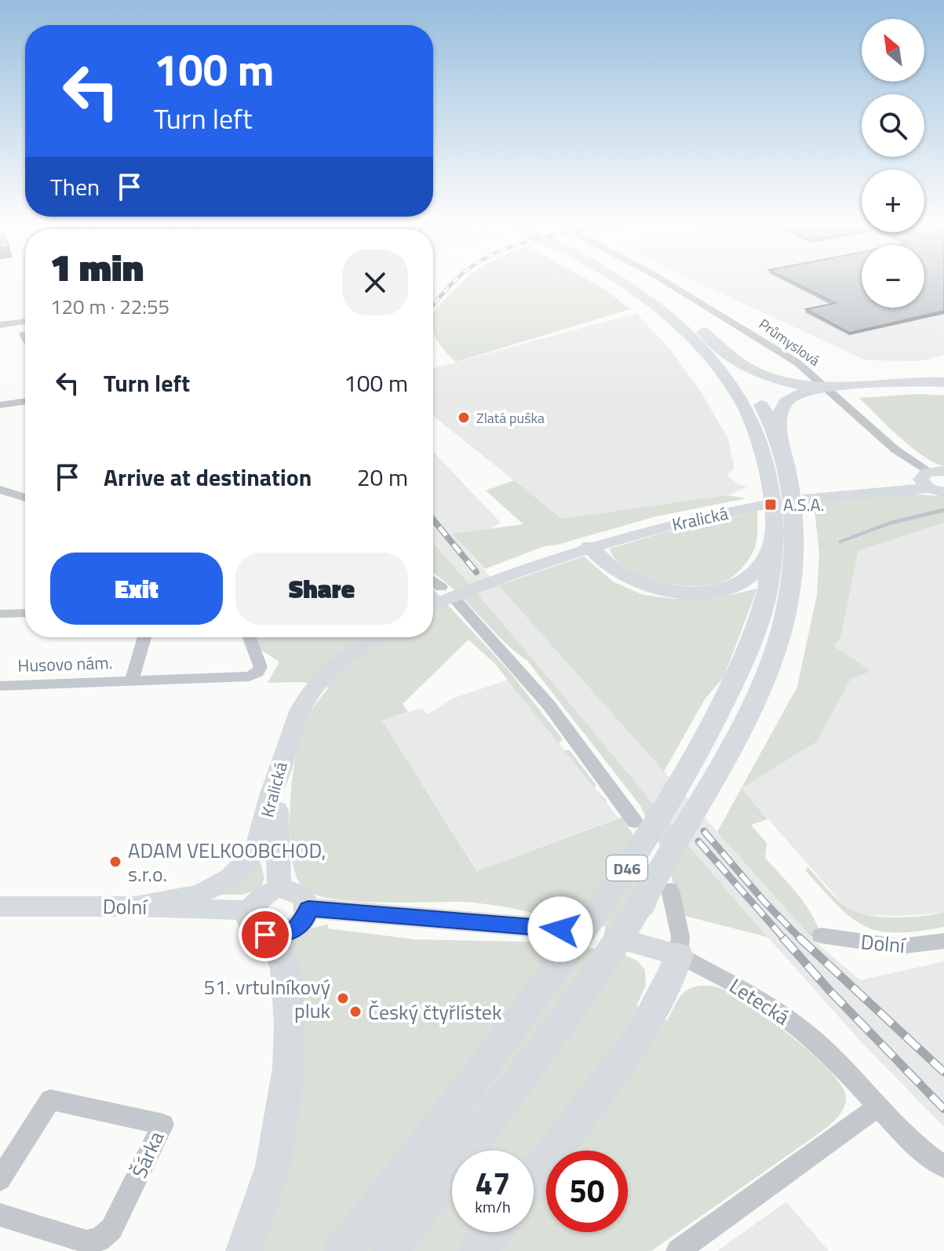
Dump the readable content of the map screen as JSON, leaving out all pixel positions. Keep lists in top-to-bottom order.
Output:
{
  "streets": {
    "highway": ["D46"],
    "main road": ["Kralická", "Dolní"],
    "street": [
      "Průmyslová",
      "Husovo nám.",
      "Letecká",
      "Šárka"
    ]
  },
  "crossings": [
    ["Kralická", "Dolní"]
  ],
  "places": {
    "other": [
      "Zlatá puška",
      "ADAM VELKOOBCHOD, s.r.o.",
      "51. vrtulníkový pluk",
      "Český čtyřlístek"
    ],
    "transit": ["A.S.A."]
  },
  "north": "top left",
  "page": {
    "map_buttons": ["+", "−"],
    "turn": ["100 m", "Turn left"],
    "then": "Then",
    "heading": ["1 min", "120 m · 22:55"],
    "list": [
      {
        "name": "Turn left",
        "value": "100 m"
      },
      {
        "name": "Arrive at destination",
        "value": "20 m"
      }
    ],
    "buttons": ["Exit", "Share"],
    "speed": "47 km/h",
    "limit": "50"
  }
}
